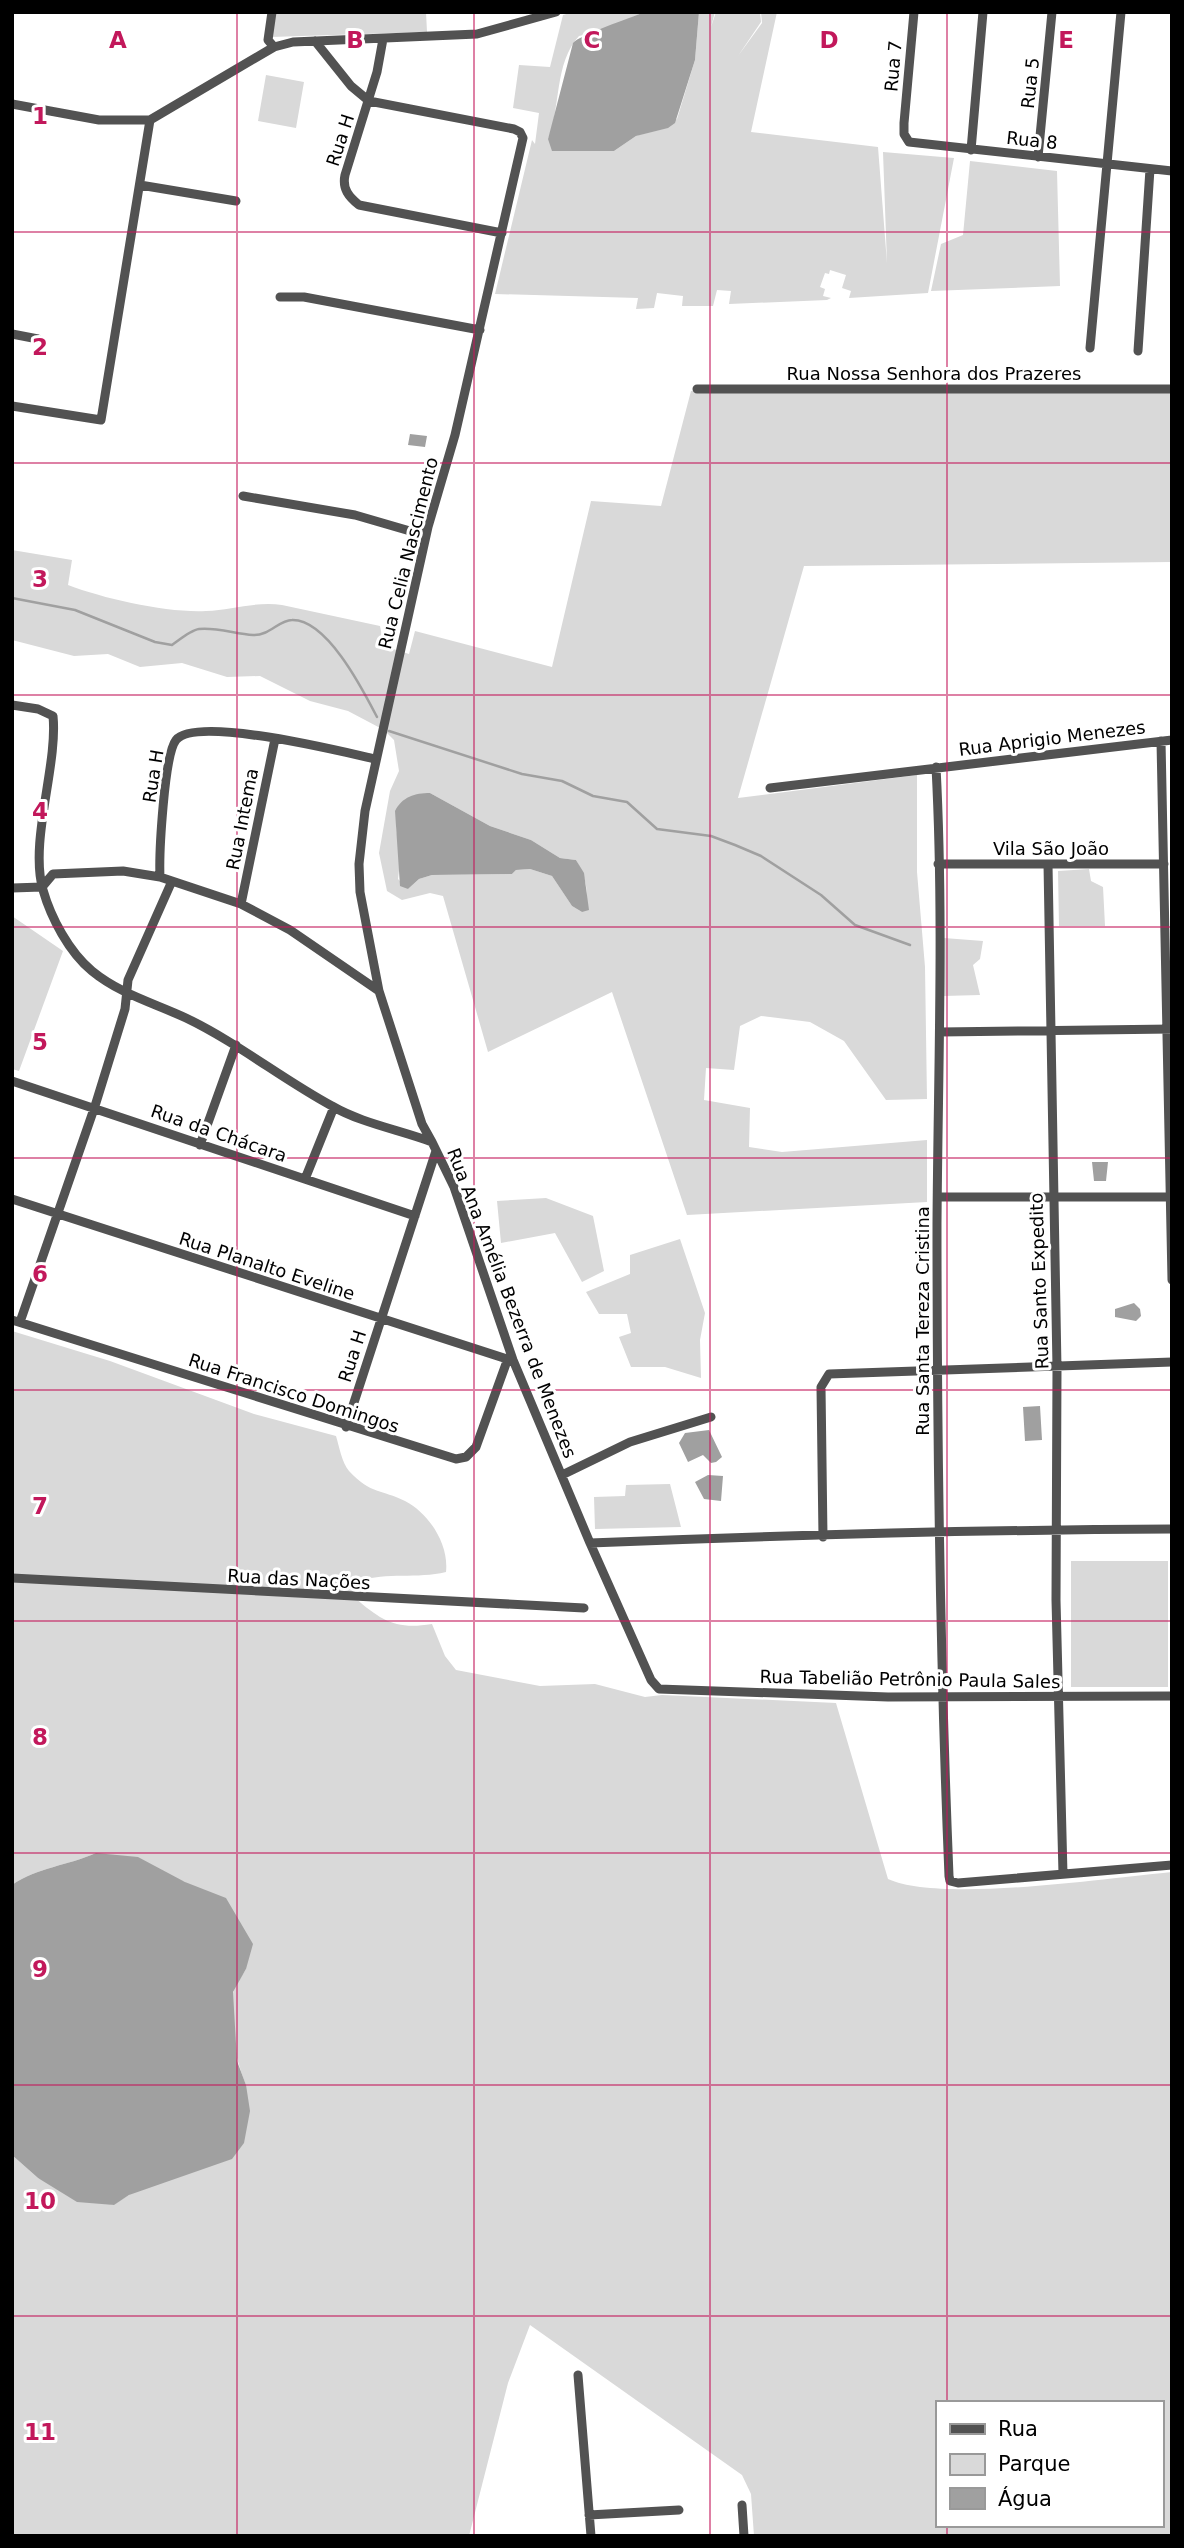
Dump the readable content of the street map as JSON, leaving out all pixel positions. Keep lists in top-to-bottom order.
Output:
{
  "streets": {
    "street": [
      "Rua 7",
      "Rua 5",
      "Rua H",
      "Rua 8",
      "Rua Nossa Senhora dos Prazeres",
      "Rua Celia Nascimento",
      "Rua Aprigio Menezes",
      "Rua Intema",
      "Vila São João",
      "Rua da Chácara",
      "Rua Planalto Eveline",
      "Rua Santo Expedito",
      "Rua Ana Amélia Bezerra de Menezes",
      "Rua Santa Tereza Cristina",
      "Rua Francisco Domingos",
      "Rua das Nações",
      "Rua Tabelião Petrônio Paula Sales"
    ]
  },
  "crossings": [
    ["Rua 7", "Rua 8"],
    ["Rua 5", "Rua 8"],
    ["Rua H", "Rua Celia Nascimento"],
    ["Rua H", "Rua Intema"],
    ["Rua H", "Rua da Chácara"],
    ["Rua H", "Rua Planalto Eveline"],
    ["Rua H", "Rua Ana Amélia Bezerra de Menezes"],
    ["Rua H", "Rua Francisco Domingos"],
    ["Rua Celia Nascimento", "Rua Ana Amélia Bezerra de Menezes"],
    ["Rua Aprigio Menezes", "Rua Santa Tereza Cristina"],
    ["Vila São João", "Rua Santo Expedito"],
    ["Vila São João", "Rua Santa Tereza Cristina"],
    ["Rua Planalto Eveline", "Rua Ana Amélia Bezerra de Menezes"],
    ["Rua Planalto Eveline", "Rua Francisco Domingos"],
    ["Rua Santo Expedito", "Rua Santa Tereza Cristina"],
    ["Rua Santo Expedito", "Rua Tabelião Petrônio Paula Sales"],
    ["Rua Ana Amélia Bezerra de Menezes", "Rua Francisco Domingos"],
    ["Rua Ana Amélia Bezerra de Menezes", "Rua Tabelião Petrônio Paula Sales"],
    ["Rua Santa Tereza Cristina", "Rua Tabelião Petrônio Paula Sales"]
  ],
  "legend": ["Rua", "Parque", "Água"],
  "grid": {
    "columns": [
      "A",
      "B",
      "C",
      "D",
      "E"
    ],
    "rows": [
      "1",
      "2",
      "3",
      "4",
      "5",
      "6",
      "7",
      "8",
      "9",
      "10",
      "11"
    ]
  }
}
